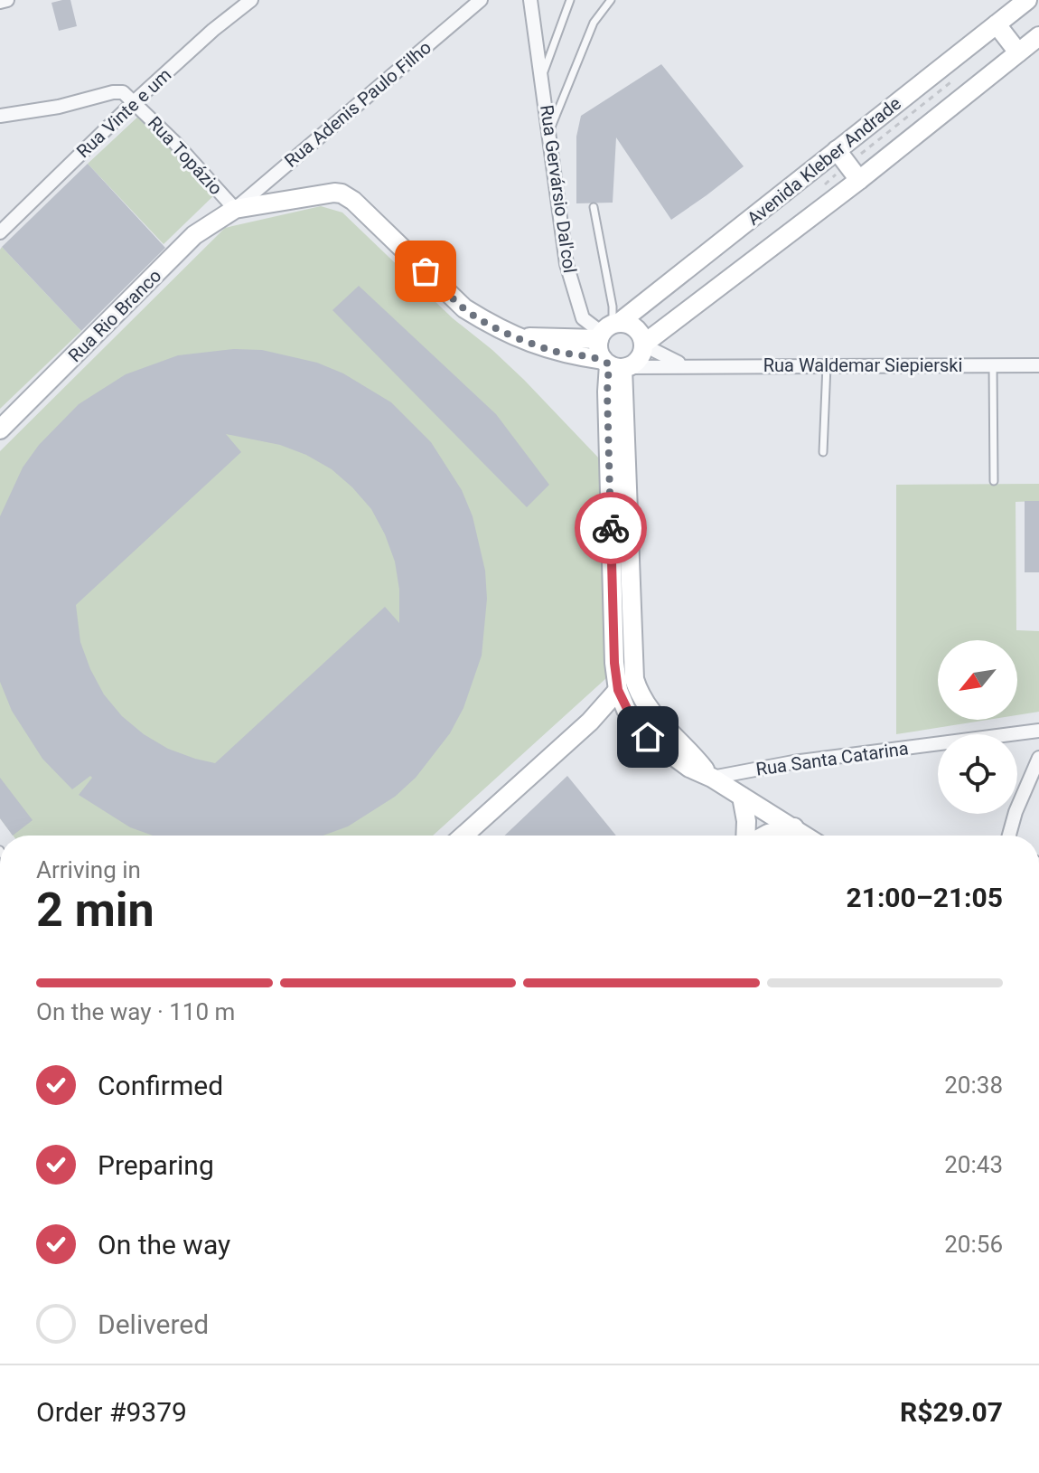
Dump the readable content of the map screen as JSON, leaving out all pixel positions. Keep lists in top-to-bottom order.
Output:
{
  "streets": {
    "street": [
      "Rua Adenis Paulo Filho",
      "Rua Vinte e um",
      "Rua Topázio",
      "Avenida Kleber Andrade",
      "Rua Gervársio Dal'col",
      "Rua Rio Branco",
      "Rua Waldemar Siepierski",
      "Rua Santa Catarina"
    ]
  },
  "crossings": [
    ["Rua Adenis Paulo Filho", "Rua Topázio"],
    ["Rua Adenis Paulo Filho", "Rua Rio Branco"],
    ["Rua Vinte e um", "Rua Topázio"],
    ["Rua Topázio", "Rua Rio Branco"],
    ["Avenida Kleber Andrade", "Rua Gervársio Dal'col"],
    ["Avenida Kleber Andrade", "Rua Waldemar Siepierski"],
    ["Rua Gervársio Dal'col", "Rua Waldemar Siepierski"]
  ],
  "north": "bottom left",
  "page": {
    "heading": ["2 min", "Arriving in", "21:00–21:05"],
    "panel": ["Order #9379", "R$29.07"],
    "bar": "On the way · 110 m",
    "list": [
      ["Confirmed", "20:38"],
      ["Preparing", "20:43"],
      ["On the way", "20:56"],
      "Delivered"
    ]
  }
}
